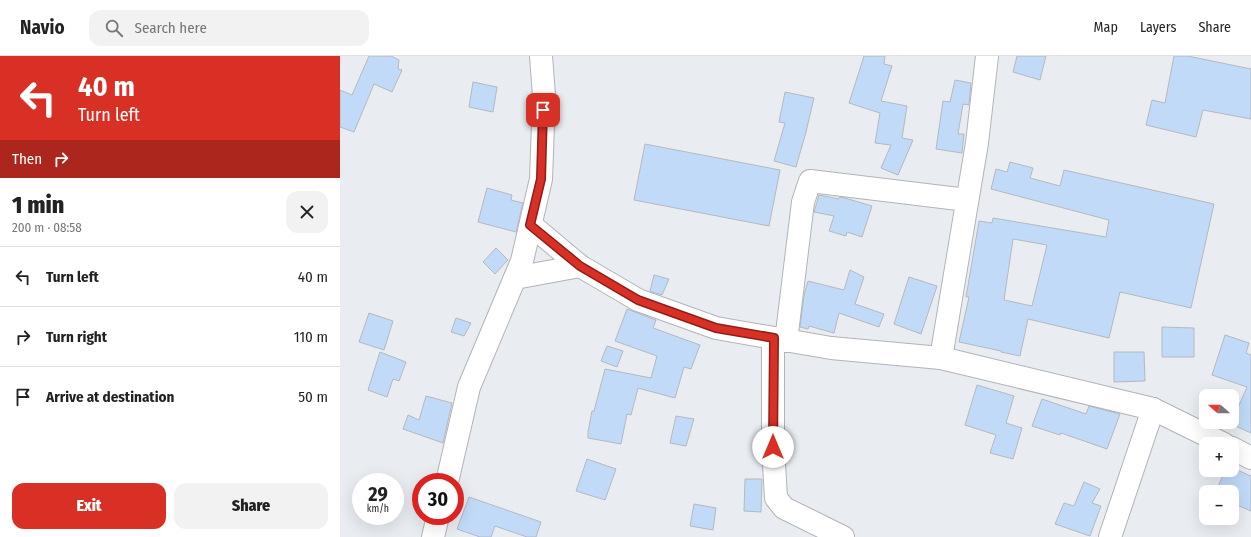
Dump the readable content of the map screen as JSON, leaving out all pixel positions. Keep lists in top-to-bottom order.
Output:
{
  "north": "left",
  "page": {
    "header": "Navio",
    "search": "Search here",
    "nav": ["Map", "Layers", "Share"],
    "turn": ["40 m", "Turn left"],
    "then": "Then",
    "heading": ["1 min", "200 m · 08:58"],
    "list": [
      {
        "name": "Turn left",
        "value": "40 m"
      },
      {
        "name": "Turn right",
        "value": "110 m"
      },
      {
        "name": "Arrive at destination",
        "value": "50 m"
      }
    ],
    "map_buttons": ["+", "−"],
    "speed": "29 km/h",
    "limit": "30",
    "buttons": ["Exit", "Share"]
  }
}
